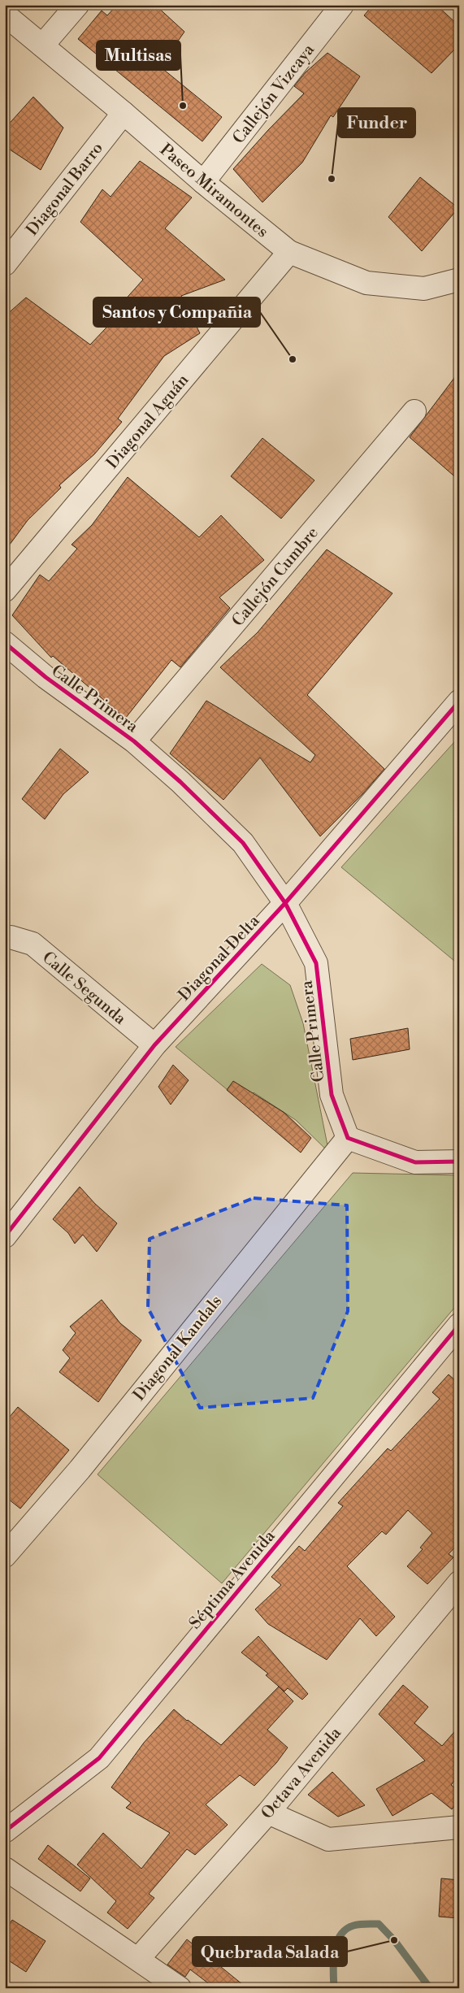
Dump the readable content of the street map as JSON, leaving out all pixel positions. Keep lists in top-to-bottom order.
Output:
{
  "streets": {
    "street": [
      "Callejón Vizcaya",
      "Diagonal Barro",
      "Paseo Miramontes",
      "Diagonal Aguán",
      "Callejón Cumbre",
      "Calle Primera",
      "Diagonal Delta",
      "Calle Segunda",
      "Diagonal Kandals",
      "Séptima Avenida",
      "Octava Avenida"
    ]
  },
  "crossings": [
    ["Callejón Vizcaya", "Paseo Miramontes"],
    ["Diagonal Barro", "Paseo Miramontes"],
    ["Paseo Miramontes", "Diagonal Aguán"],
    ["Callejón Cumbre", "Calle Primera"],
    ["Calle Primera", "Diagonal Delta"],
    ["Calle Primera", "Diagonal Kandals"],
    ["Diagonal Delta", "Calle Segunda"]
  ],
  "places": [
    "Multisas",
    "Funder",
    "Santos y Compañia",
    "Quebrada Salada"
  ]
}
